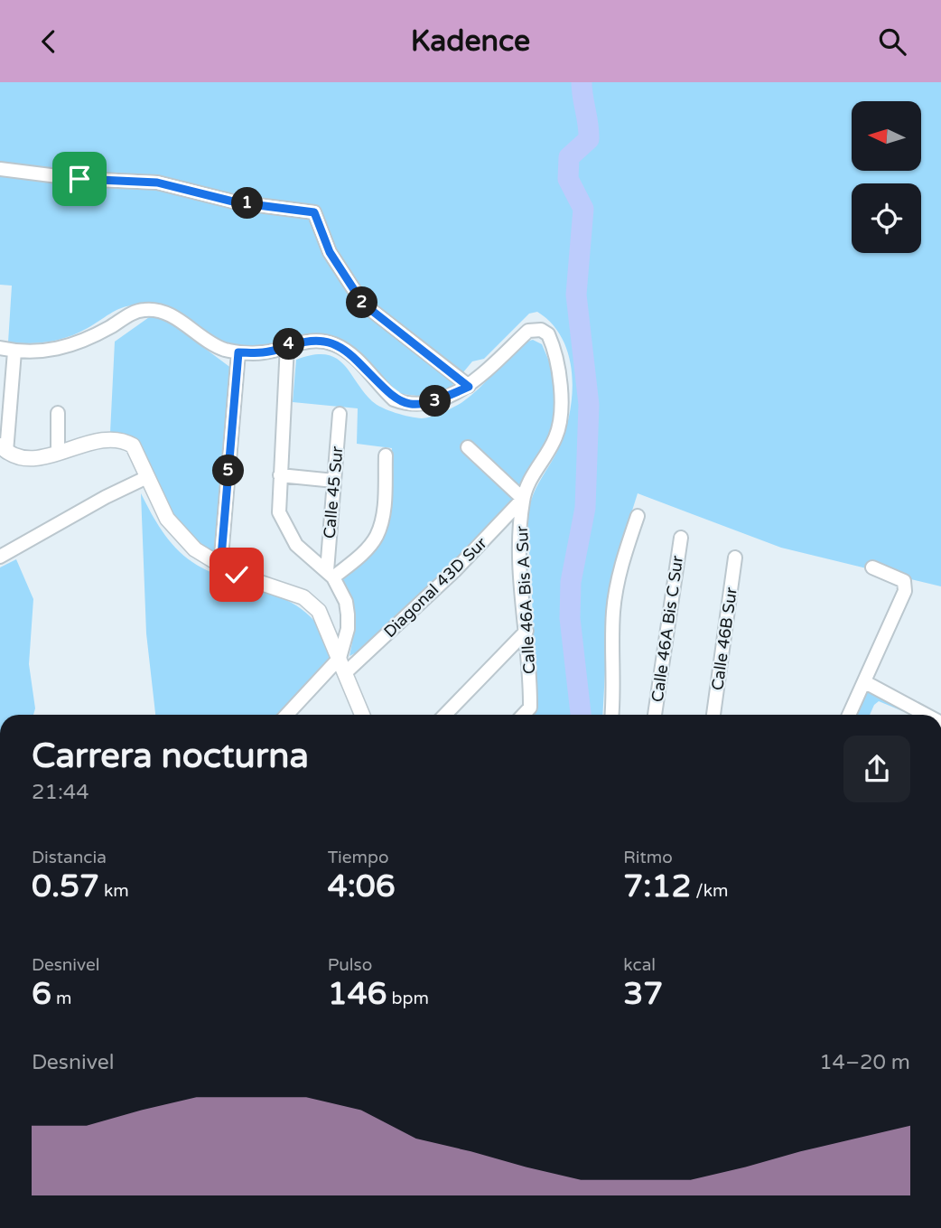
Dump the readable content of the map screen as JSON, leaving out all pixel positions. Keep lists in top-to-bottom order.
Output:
{
  "streets": {
    "street": [
      "Calle 45 Sur",
      "Diagonal 43D Sur",
      "Calle 46A Bis A Sur",
      "Calle 46A Bis C Sur",
      "Calle 46B Sur"
    ]
  },
  "crossings": [
    ["Diagonal 43D Sur", "Calle 46A Bis A Sur"]
  ],
  "north": "left",
  "page": {
    "header": "Kadence",
    "pins": [
      "1",
      "2",
      "4",
      "3",
      "5"
    ],
    "heading": ["Carrera nocturna", "21:44"],
    "stats": [
      ["Distancia", "0.57 km"],
      ["Tiempo", "4:06"],
      ["Ritmo", "7:12 /km"],
      ["Desnivel", "6 m"],
      ["Pulso", "146 bpm"],
      ["kcal", "37"]
    ],
    "chart": ["Desnivel", "14–20 m"]
  }
}
